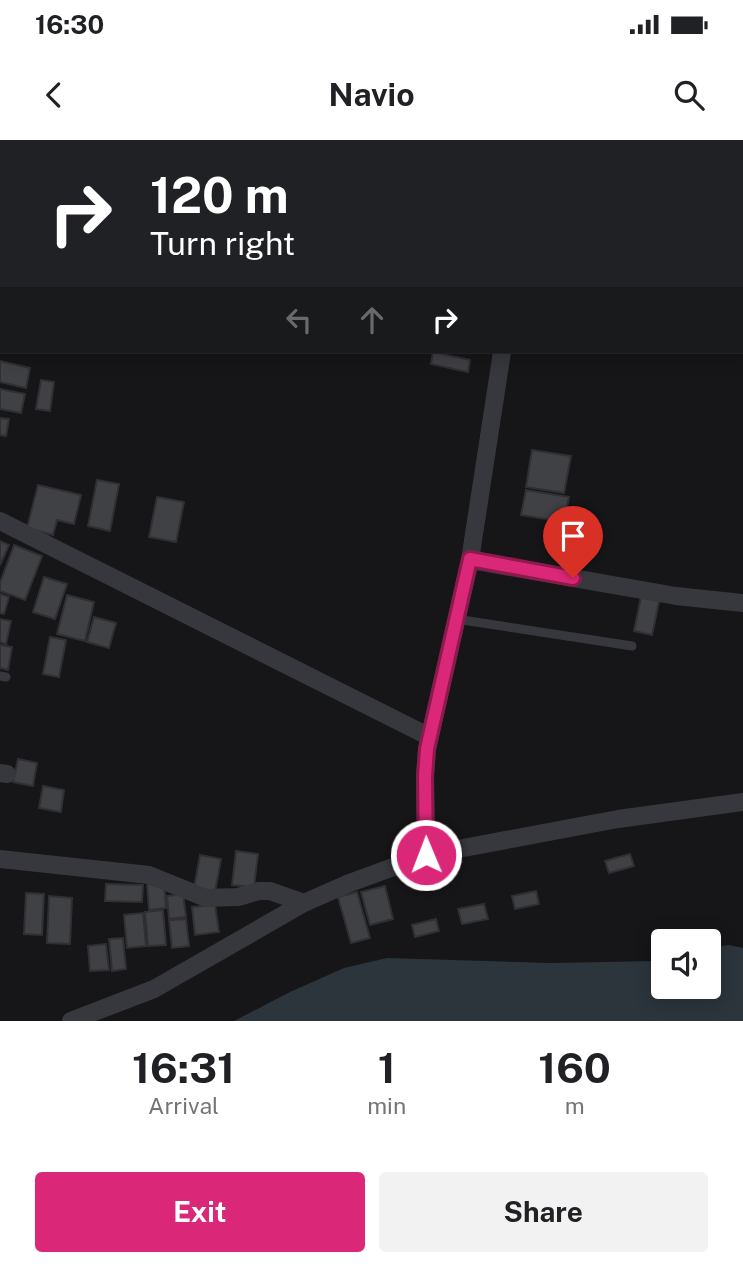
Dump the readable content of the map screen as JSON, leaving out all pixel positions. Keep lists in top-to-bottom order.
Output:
{
  "page": {
    "status": "16:30",
    "header": "Navio",
    "turn": ["120 m", "Turn right"],
    "eta": [
      "16:31",
      "Arrival",
      "1",
      "min",
      "160",
      "m"
    ],
    "buttons": ["Exit", "Share"]
  }
}
